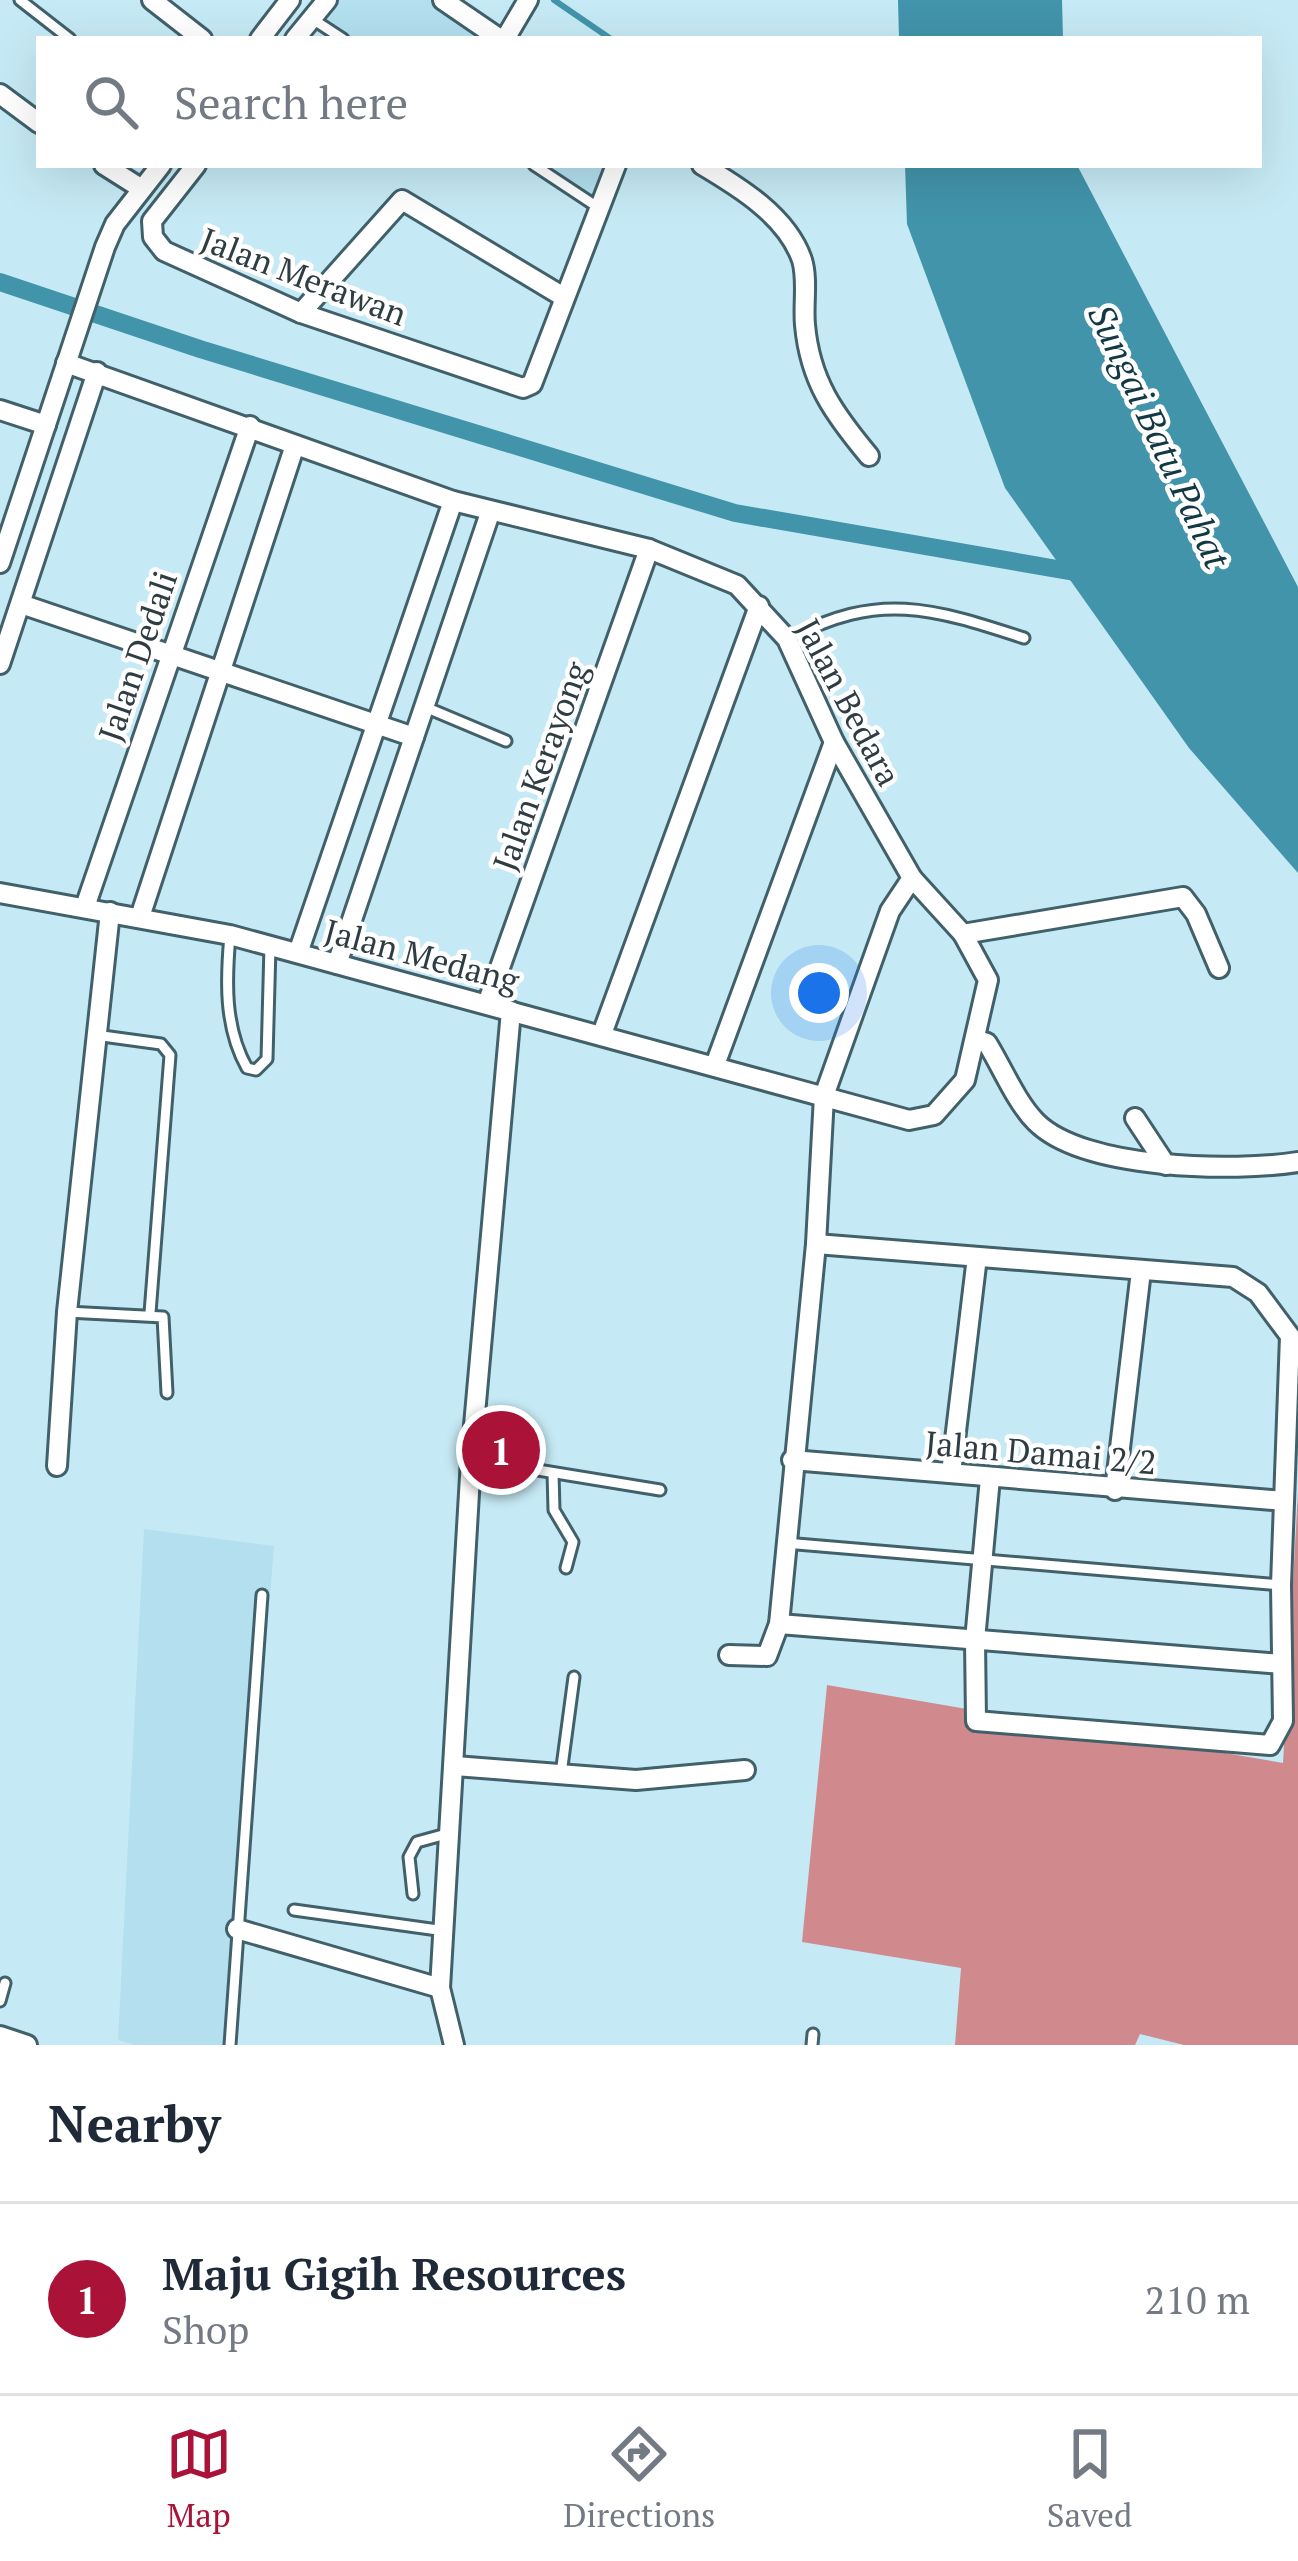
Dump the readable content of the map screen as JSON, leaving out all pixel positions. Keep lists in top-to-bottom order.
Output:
{
  "streets": {
    "street": [
      "Jalan Merawan",
      "Jalan Dedali",
      "Jalan Bedara",
      "Jalan Kerayong",
      "Jalan Medang",
      "Jalan Damai 2/2"
    ]
  },
  "crossings": [
    ["Jalan Dedali", "Jalan Bedara"],
    ["Jalan Dedali", "Jalan Medang"],
    ["Jalan Bedara", "Jalan Kerayong"],
    ["Jalan Bedara", "Jalan Medang"],
    ["Jalan Kerayong", "Jalan Medang"]
  ],
  "water": ["Sungai Batu Pahat"],
  "page": {
    "search": "Search here",
    "pins": "1",
    "heading": "Nearby",
    "list": [
      {
        "mark": "1",
        "name": "Maju Gigih Resources",
        "note": "Shop",
        "value": "210 m"
      }
    ],
    "nav": ["Map", "Directions", "Saved"]
  }
}
